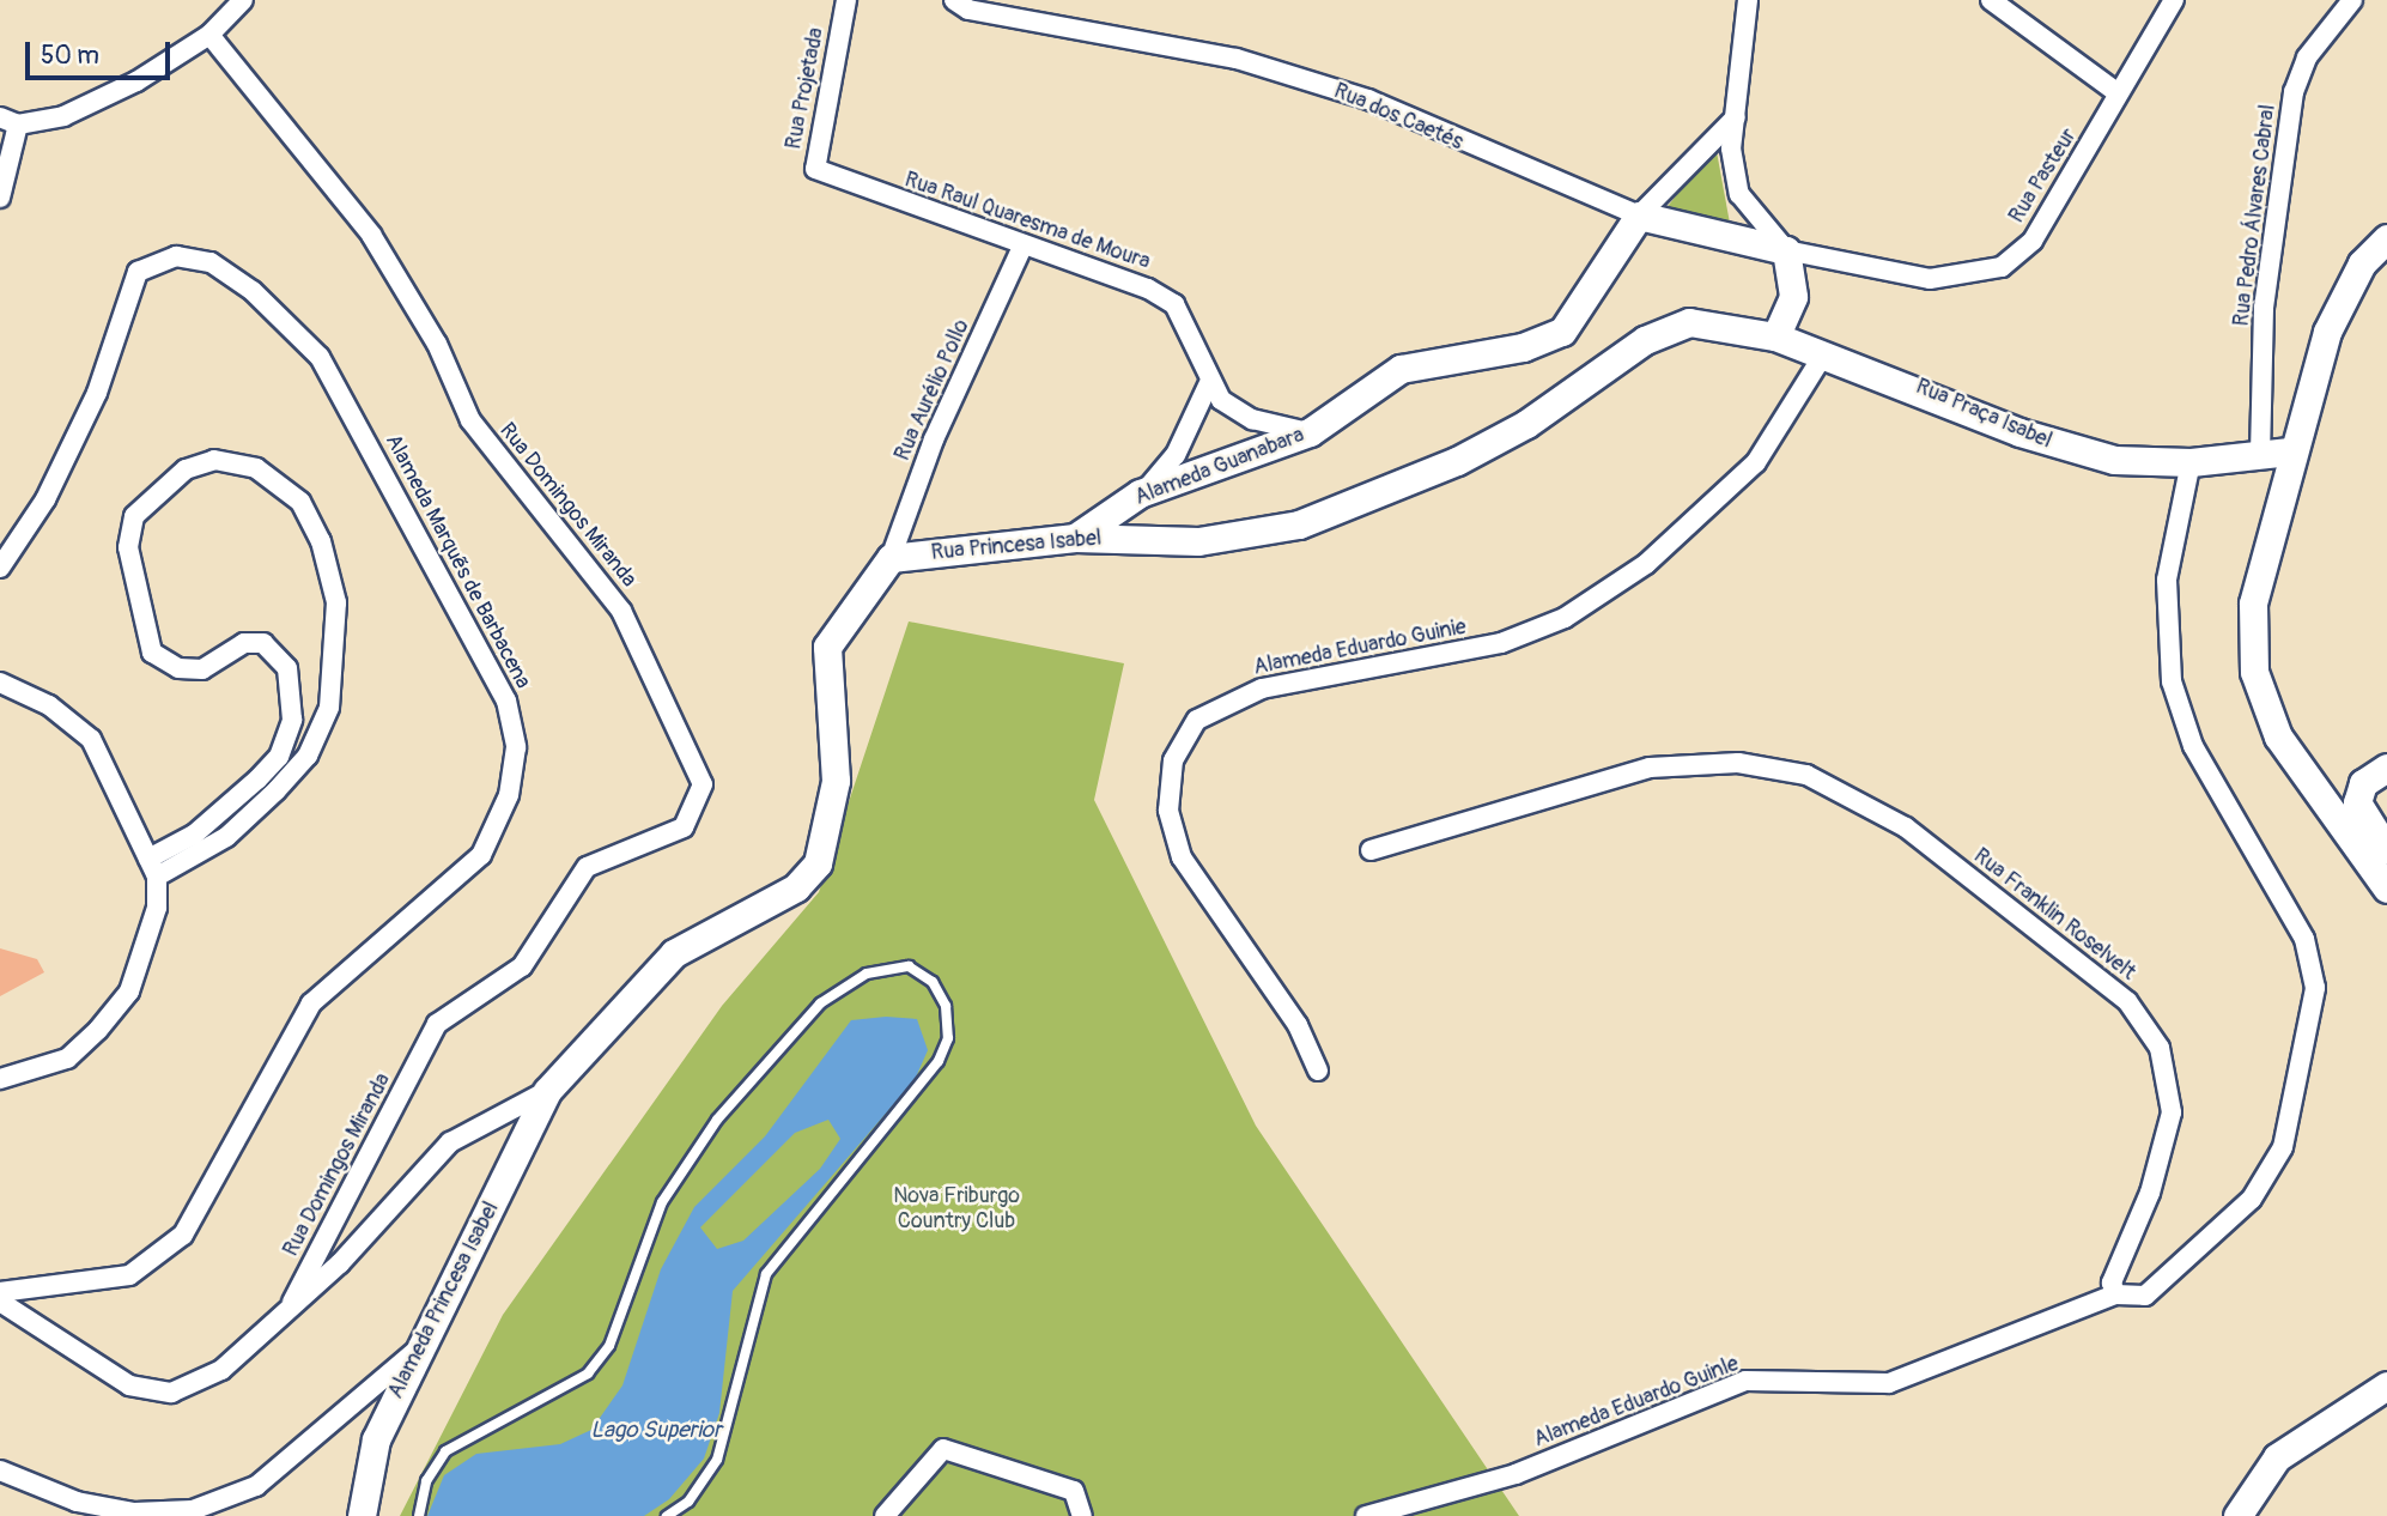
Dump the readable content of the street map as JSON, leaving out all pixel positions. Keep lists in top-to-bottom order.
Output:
{
  "streets": {
    "street": [
      "Rua Projetada",
      "Rua dos Caetés",
      "Rua Pasteur",
      "Rua Pedro Álvares Cabral",
      "Rua Raul Quaresma de Moura",
      "Rua Aurélio Pollo",
      "Rua Praça Isabel",
      "Alameda Guanabara",
      "Rua Domingos Miranda",
      "Rua Princesa Isabel",
      "Alameda Marquẽs de Barbacena",
      "Alameda Eduardo Guinie",
      "Rua Franklin Roselvelt",
      "Alameda Princesa Isabel",
      "Alameda Eduardo Guinle"
    ]
  },
  "crossings": [
    ["Rua Projetada", "Rua Raul Quaresma de Moura"],
    ["Rua dos Caetés", "Rua Pasteur"],
    ["Rua dos Caetés", "Alameda Guanabara"],
    ["Rua Pedro Álvares Cabral", "Rua Praça Isabel"],
    ["Rua Raul Quaresma de Moura", "Rua Aurélio Pollo"],
    ["Rua Raul Quaresma de Moura", "Alameda Guanabara"],
    ["Rua Aurélio Pollo", "Rua Princesa Isabel"],
    ["Rua Praça Isabel", "Rua Princesa Isabel"],
    ["Rua Praça Isabel", "Alameda Eduardo Guinie"],
    ["Alameda Guanabara", "Rua Princesa Isabel"],
    ["Rua Franklin Roselvelt", "Alameda Eduardo Guinle"]
  ],
  "water": ["Lago Superior"],
  "parks": ["Nova Friburgo Country Club"],
  "scale_bar": "50 m"
}
